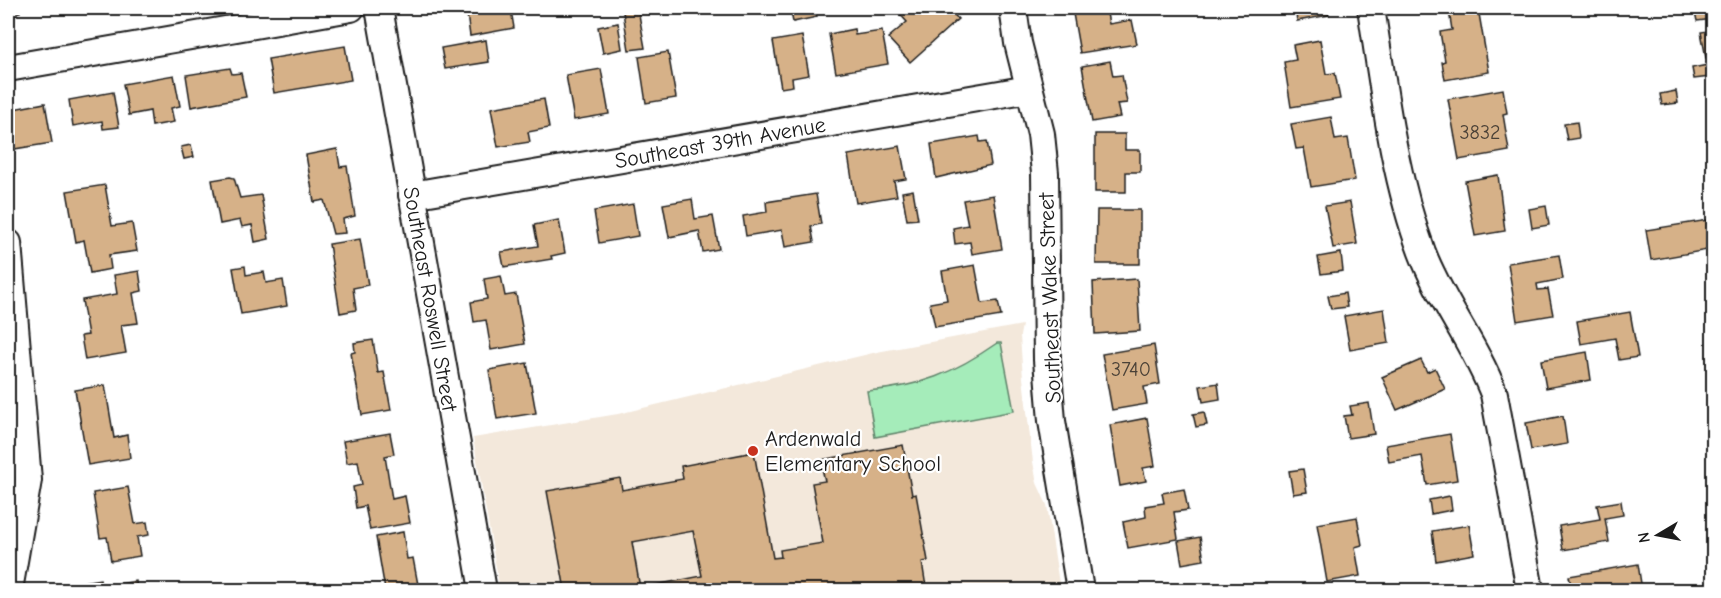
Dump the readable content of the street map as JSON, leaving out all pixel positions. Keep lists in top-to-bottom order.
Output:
{
  "streets": {
    "street": ["Southeast 39th Avenue", "Southeast Wake Street", "Southeast Roswell Street"]
  },
  "crossings": [
    ["Southeast 39th Avenue", "Southeast Wake Street"],
    ["Southeast 39th Avenue", "Southeast Roswell Street"]
  ],
  "places": ["Ardenwald Elementary School"],
  "house_numbers": ["3832", "3740"],
  "north": "left"
}
